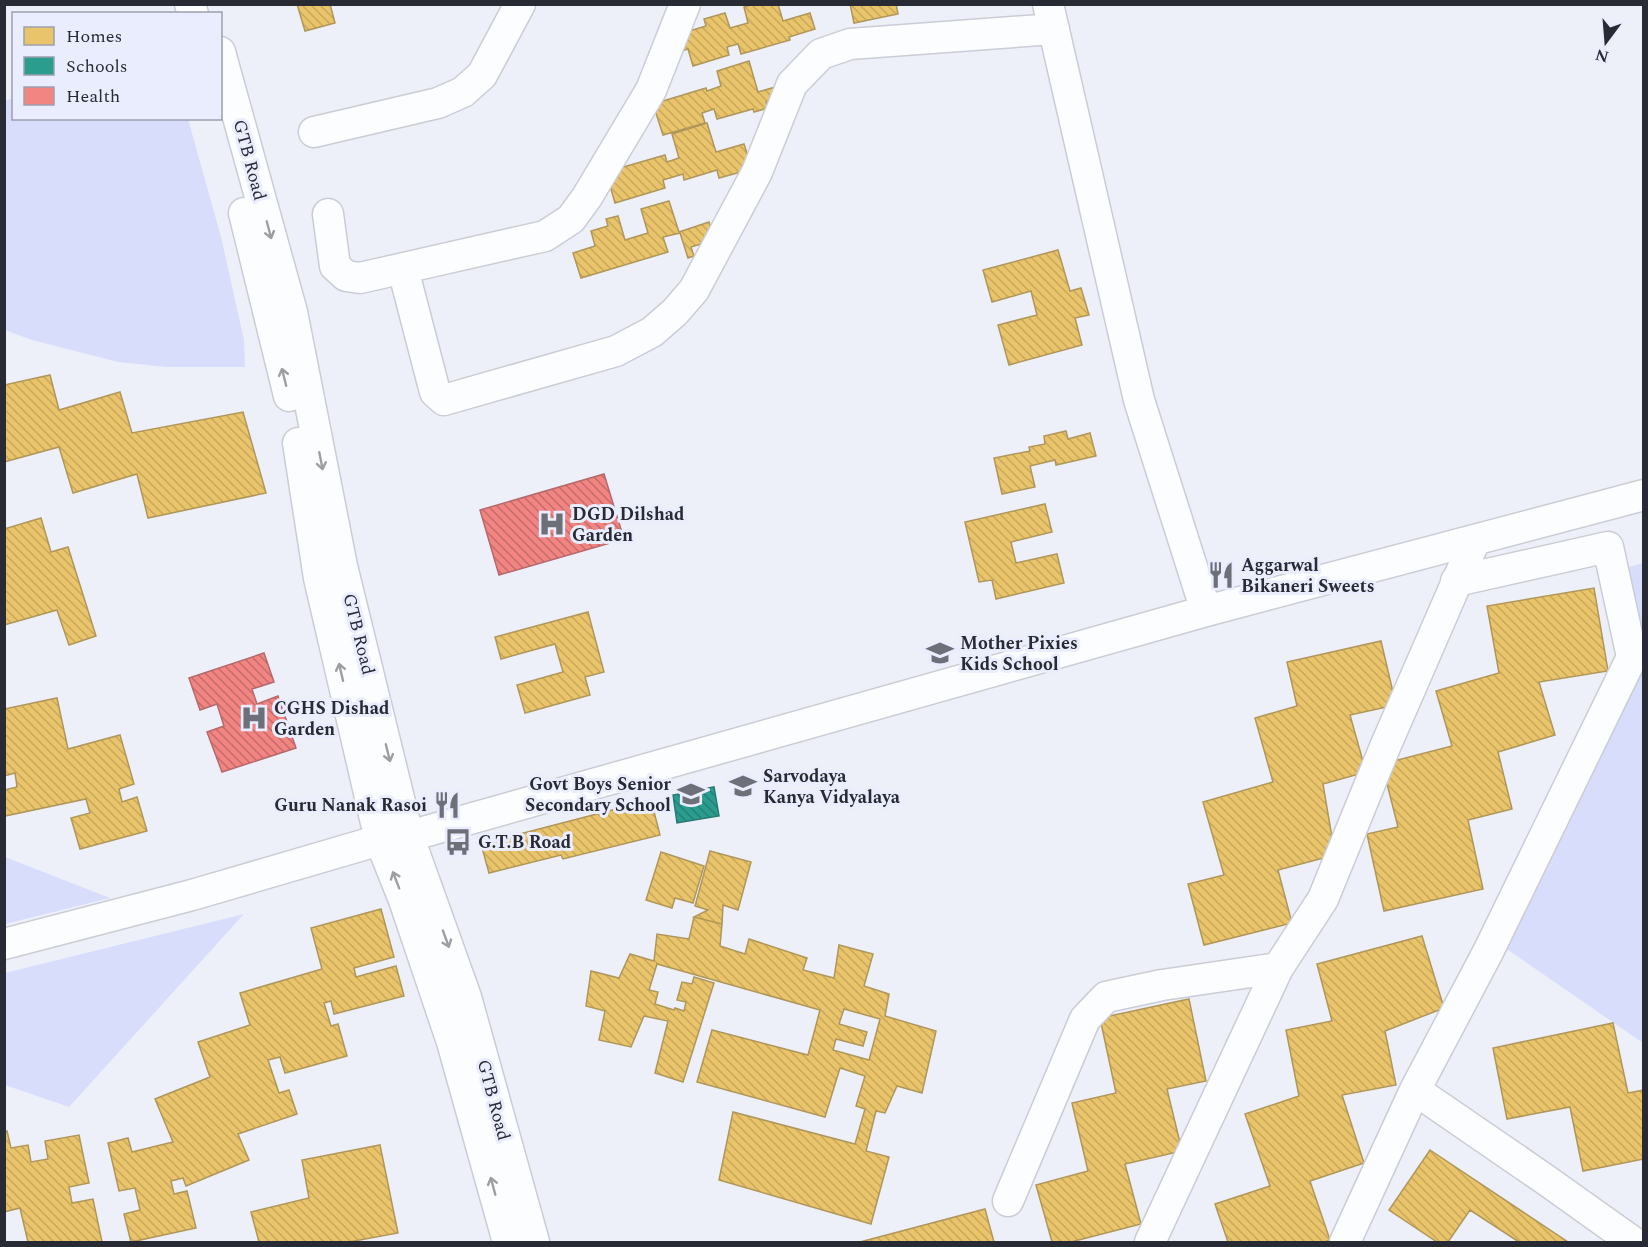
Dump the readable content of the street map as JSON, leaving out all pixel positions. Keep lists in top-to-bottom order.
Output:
{
  "streets": {
    "street": ["GTB Road"]
  },
  "places": {
    "hospital": ["DGD Dilshad Garden", "CGHS Dishad Garden"],
    "restaurant": ["Aggarwal Bikaneri Sweets", "Guru Nanak Rasoi"],
    "school or university": ["Mother Pixies Kids School", "Sarvodaya Kanya Vidyalaya", "Govt Boys Senior Secondary School"],
    "bus stop": ["G.T.B Road"]
  },
  "legend": ["Homes", "Schools", "Health"],
  "north": "bottom"
}
